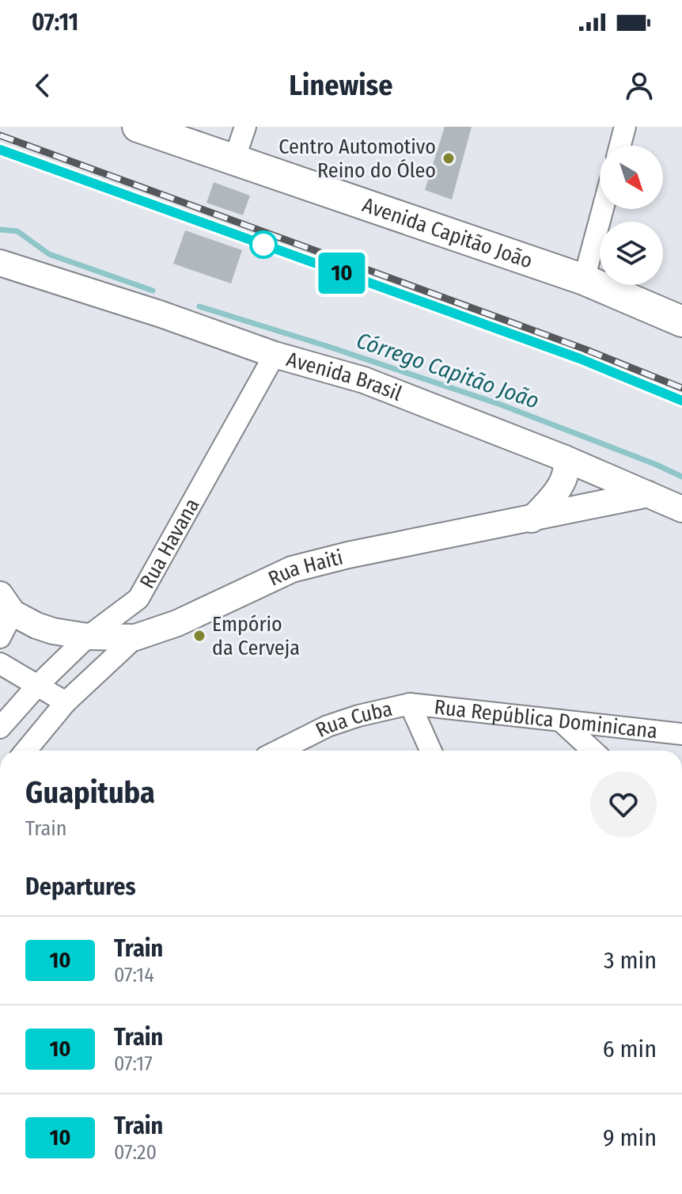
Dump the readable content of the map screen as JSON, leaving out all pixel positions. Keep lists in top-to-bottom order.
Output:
{
  "streets": {
    "highway": ["Avenida Capitão João"],
    "main road": ["Avenida Brasil", "Rua Haiti"],
    "street": ["Rua Havana", "Rua República Dominicana", "Rua Cuba"]
  },
  "crossings": [
    ["Avenida Brasil", "Rua Havana"],
    ["Avenida Brasil", "Rua Haiti"],
    ["Rua Havana", "Rua Haiti"],
    ["Rua República Dominicana", "Rua Cuba"]
  ],
  "water": ["Córrego Capitão João"],
  "places": ["Centro Automotivo Reino do Óleo", "Empório da Cerveja"],
  "north": "bottom right",
  "page": {
    "status": "07:11",
    "header": "Linewise",
    "on_map": "10",
    "heading": [
      ["Guapituba", "Train"],
      "Departures"
    ],
    "list": [
      {
        "mark": "10",
        "name": "Train",
        "note": "07:14",
        "value": "3 min"
      },
      {
        "mark": "10",
        "name": "Train",
        "note": "07:17",
        "value": "6 min"
      },
      {
        "mark": "10",
        "name": "Train",
        "note": "07:20",
        "value": "9 min"
      }
    ]
  }
}
